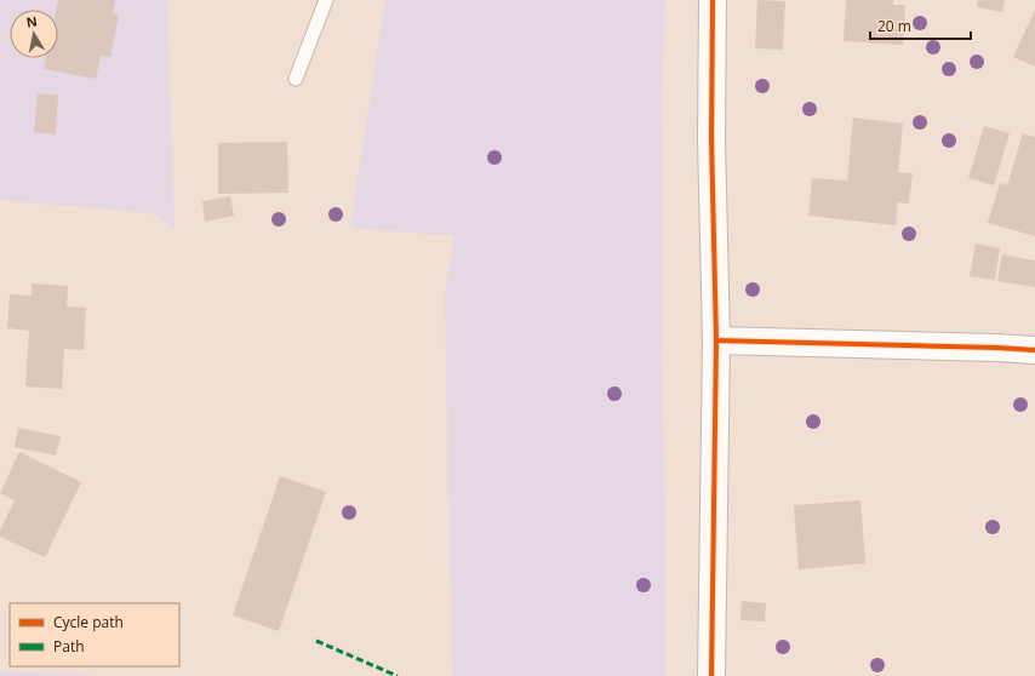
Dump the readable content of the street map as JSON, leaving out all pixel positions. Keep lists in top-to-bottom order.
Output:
{
  "legend": ["Cycle path", "Path"],
  "scale_bar": "20 m",
  "north": "top"
}
